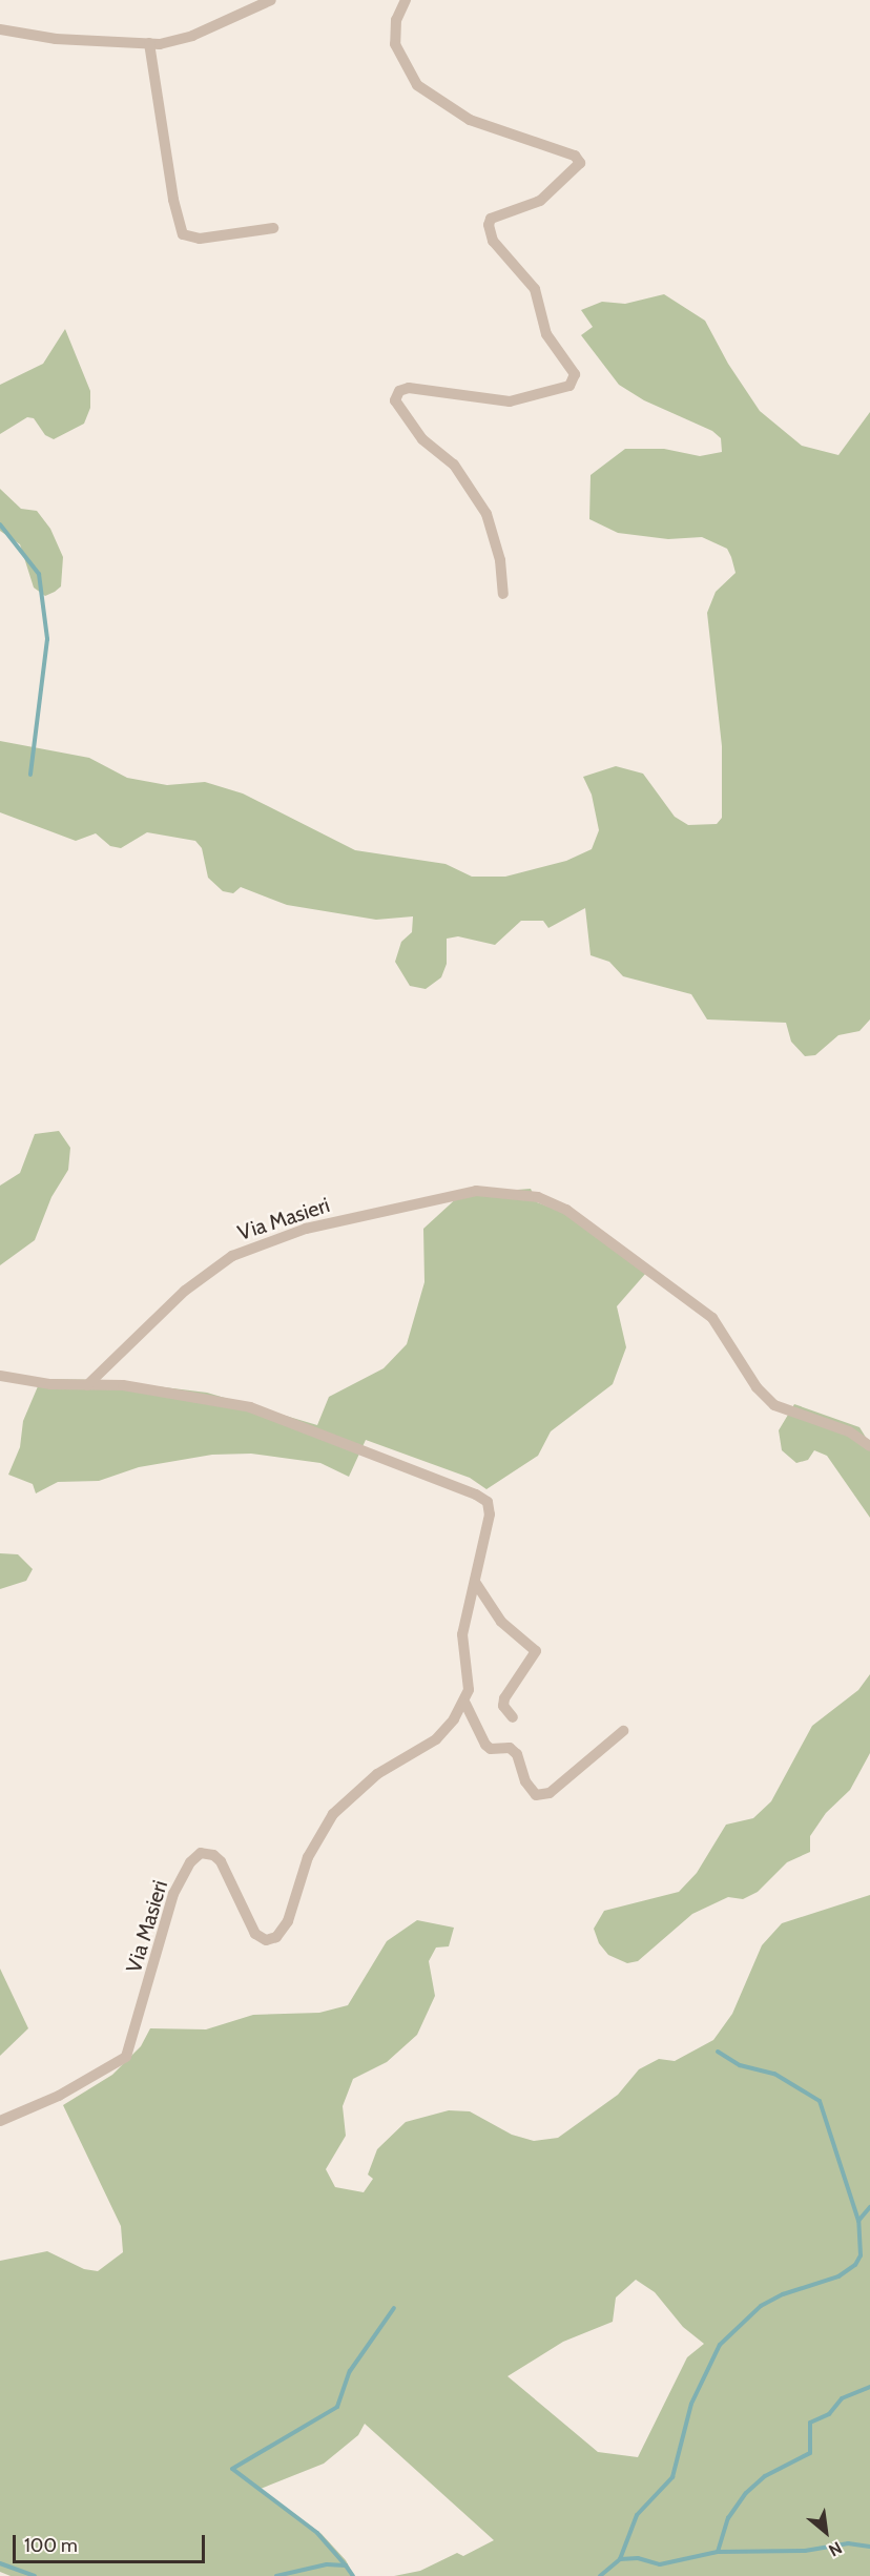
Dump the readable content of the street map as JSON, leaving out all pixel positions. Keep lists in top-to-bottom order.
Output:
{
  "streets": {
    "street": ["Via Masieri"]
  },
  "scale_bar": "100 m",
  "north": "bottom right"
}
